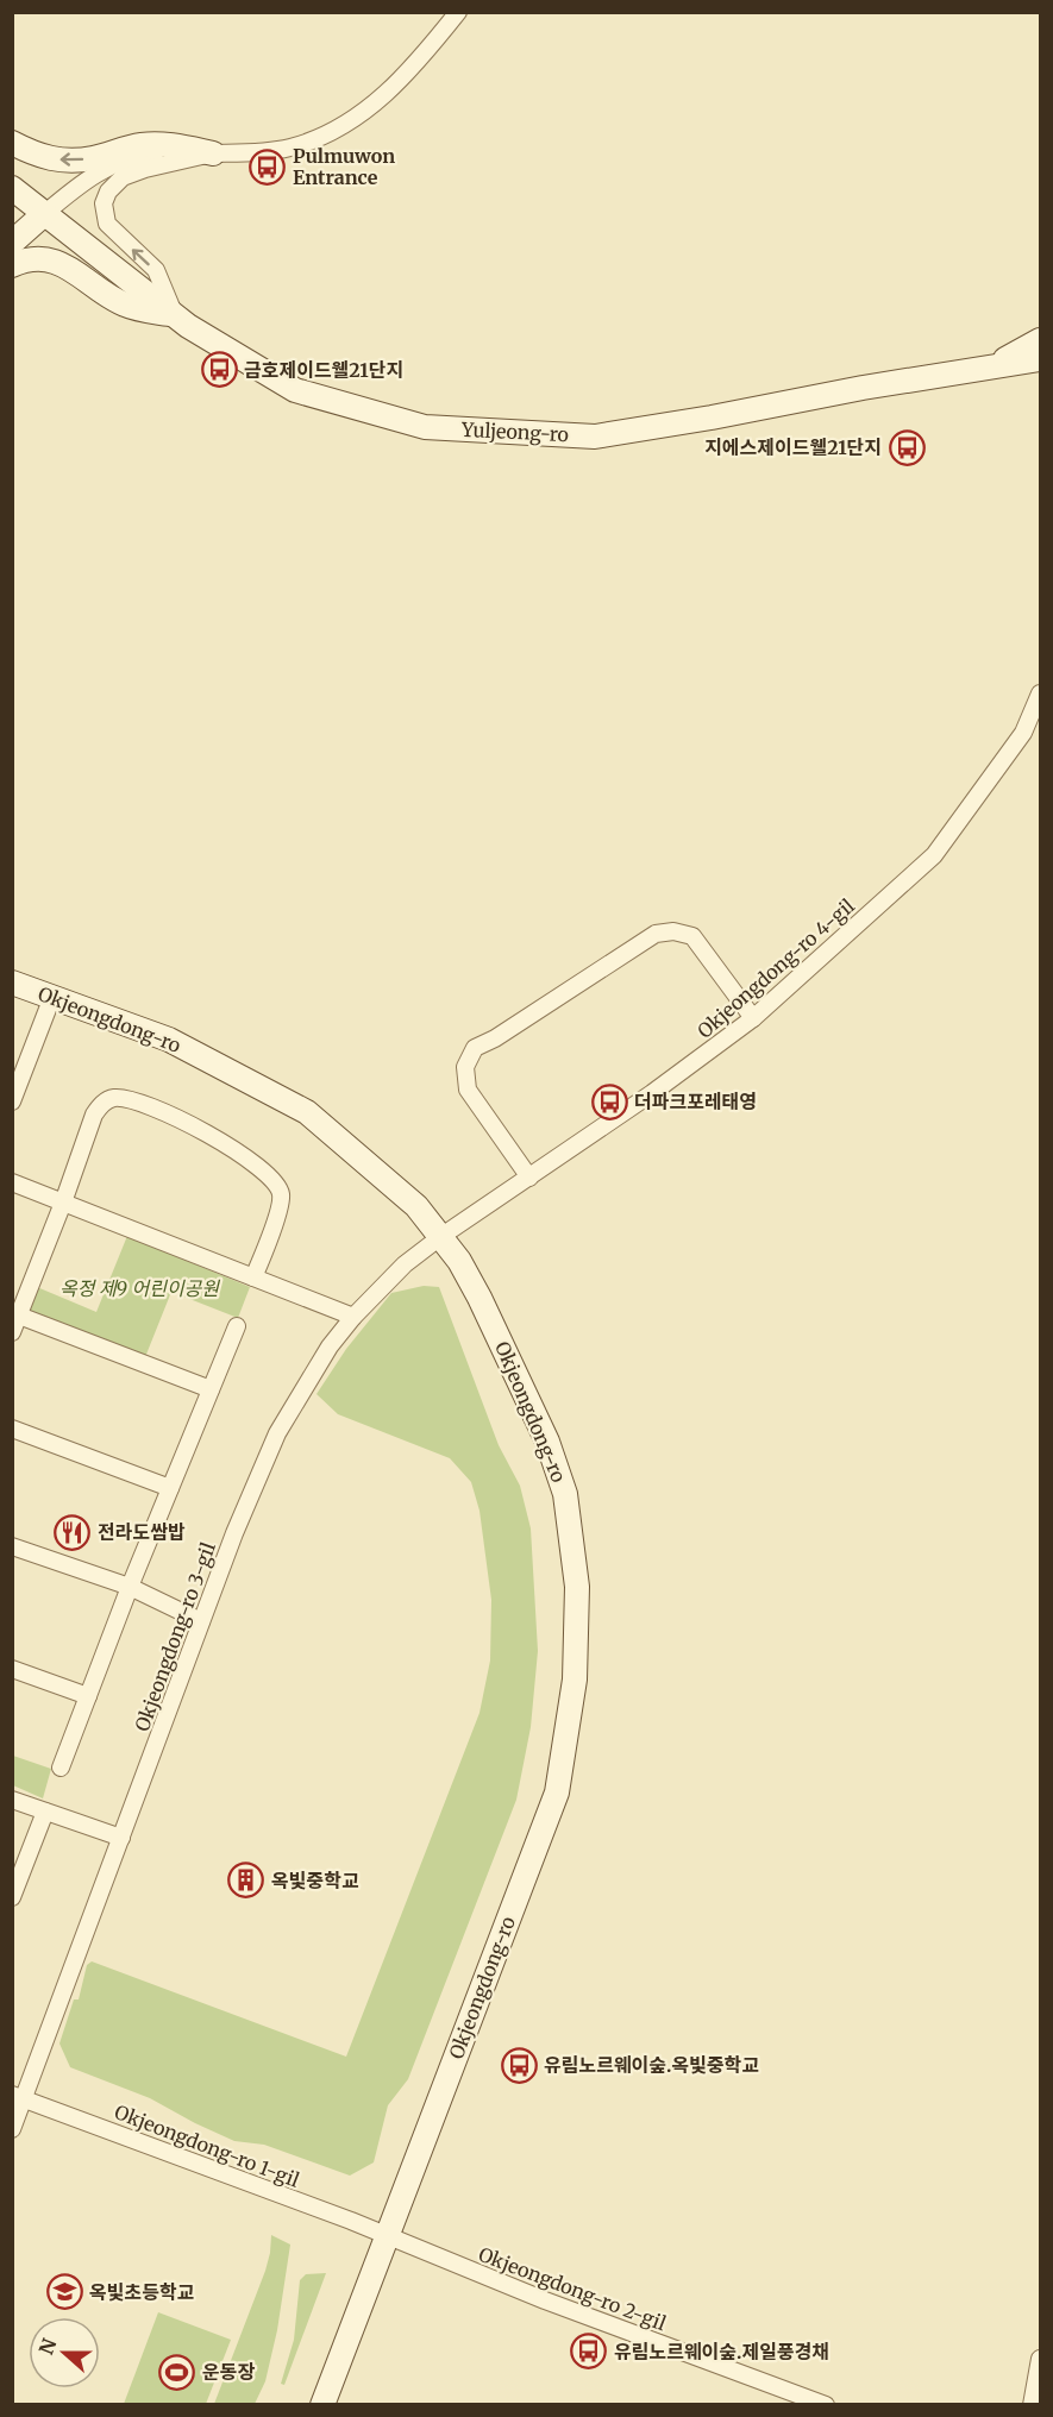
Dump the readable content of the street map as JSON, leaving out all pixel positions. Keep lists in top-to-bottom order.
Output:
{
  "streets": {
    "street": [
      "Yuljeong-ro",
      "Okjeongdong-ro 4-gil",
      "Okjeongdong-ro",
      "Okjeongdong-ro 3-gil",
      "Okjeongdong-ro 1-gil",
      "Okjeongdong-ro 2-gil"
    ]
  },
  "crossings": [
    ["Okjeongdong-ro 4-gil", "Okjeongdong-ro"],
    ["Okjeongdong-ro 4-gil", "Okjeongdong-ro 3-gil"],
    ["Okjeongdong-ro", "Okjeongdong-ro 3-gil"],
    ["Okjeongdong-ro", "Okjeongdong-ro 1-gil"],
    ["Okjeongdong-ro", "Okjeongdong-ro 2-gil"],
    ["Okjeongdong-ro 3-gil", "Okjeongdong-ro 1-gil"],
    ["Okjeongdong-ro 1-gil", "Okjeongdong-ro 2-gil"]
  ],
  "parks": ["옥정 제9 어린이공원"],
  "places": {
    "bus stop": [
      "Pulmuwon Entrance",
      "금호제이드웰21단지",
      "지에스제이드웰21단지",
      "더파크포레태영",
      "유림노르웨이숲.옥빛중학교",
      "유림노르웨이숲.제일풍경채"
    ],
    "restaurant": ["전라도쌈밥"],
    "building": ["옥빛중학교"],
    "school or university": ["옥빛초등학교"],
    "sports": ["운동장"]
  },
  "north": "left"
}
